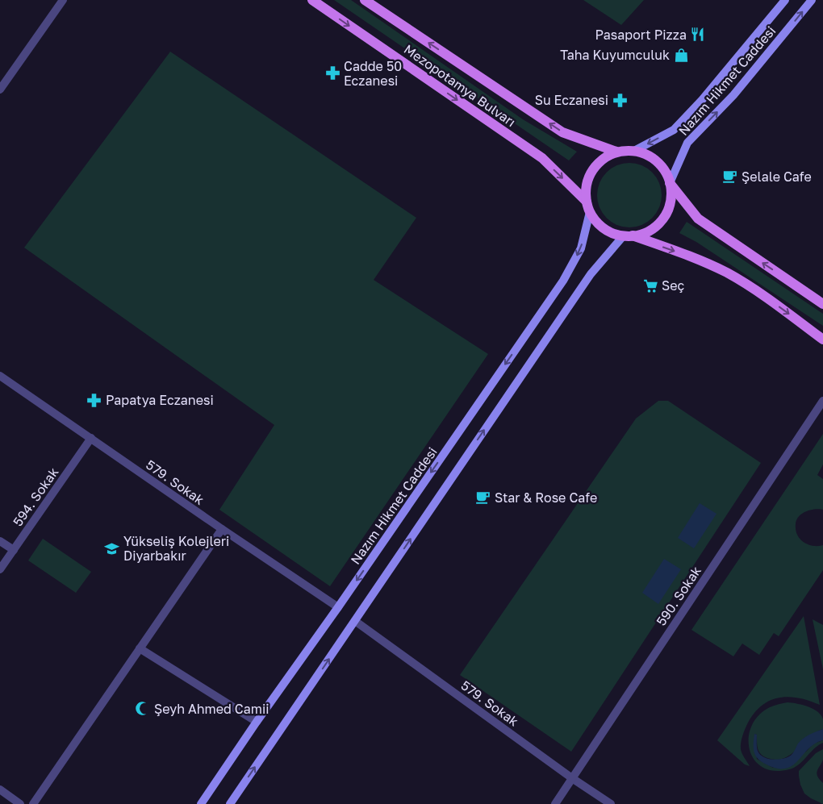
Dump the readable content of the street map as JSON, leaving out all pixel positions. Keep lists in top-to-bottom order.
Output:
{
  "streets": {
    "main road": ["Nazım Hikmet Caddesi", "Mezopotamya Bulvarı"],
    "street": ["579. Sokak", "594. Sokak", "590. Sokak"]
  },
  "crossings": [
    ["Nazım Hikmet Caddesi", "Mezopotamya Bulvarı"],
    ["Nazım Hikmet Caddesi", "579. Sokak"],
    ["579. Sokak", "594. Sokak"],
    ["579. Sokak", "590. Sokak"]
  ],
  "places": {
    "restaurant": ["Pasaport Pizza"],
    "shop": ["Taha Kuyumculuk"],
    "pharmacy": ["Cadde 50 Eczanesi", "Su Eczanesi", "Papatya Eczanesi"],
    "cafe": ["Şelale Cafe", "Star & Rose Cafe"],
    "supermarket": ["Seç"],
    "school or university": ["Yükseliş Kolejleri Diyarbakır"],
    "mosque": ["Şeyh Ahmed Camii"]
  }
}
